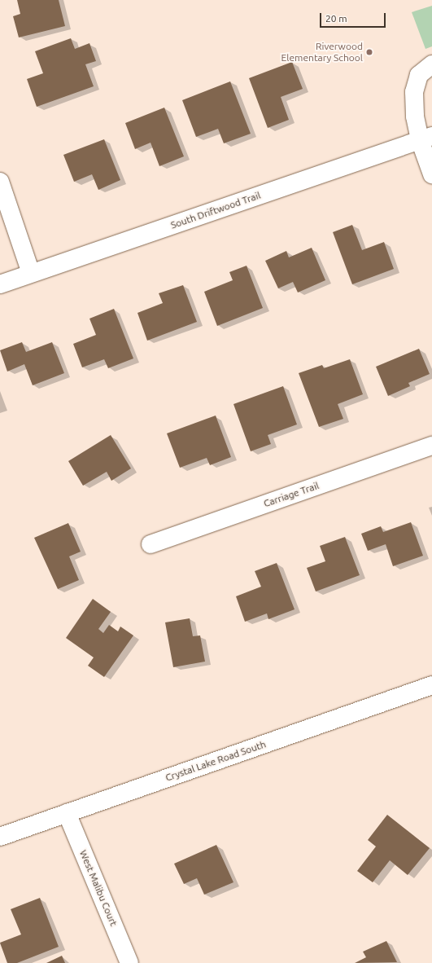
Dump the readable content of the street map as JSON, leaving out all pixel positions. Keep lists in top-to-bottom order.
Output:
{
  "streets": {
    "street": [
      "South Driftwood Trail",
      "Carriage Trail",
      "Crystal Lake Road South",
      "West Malibu Court"
    ]
  },
  "crossings": [
    ["Crystal Lake Road South", "West Malibu Court"]
  ],
  "places": ["Riverwood Elementary School"],
  "scale_bar": "20 m"
}
